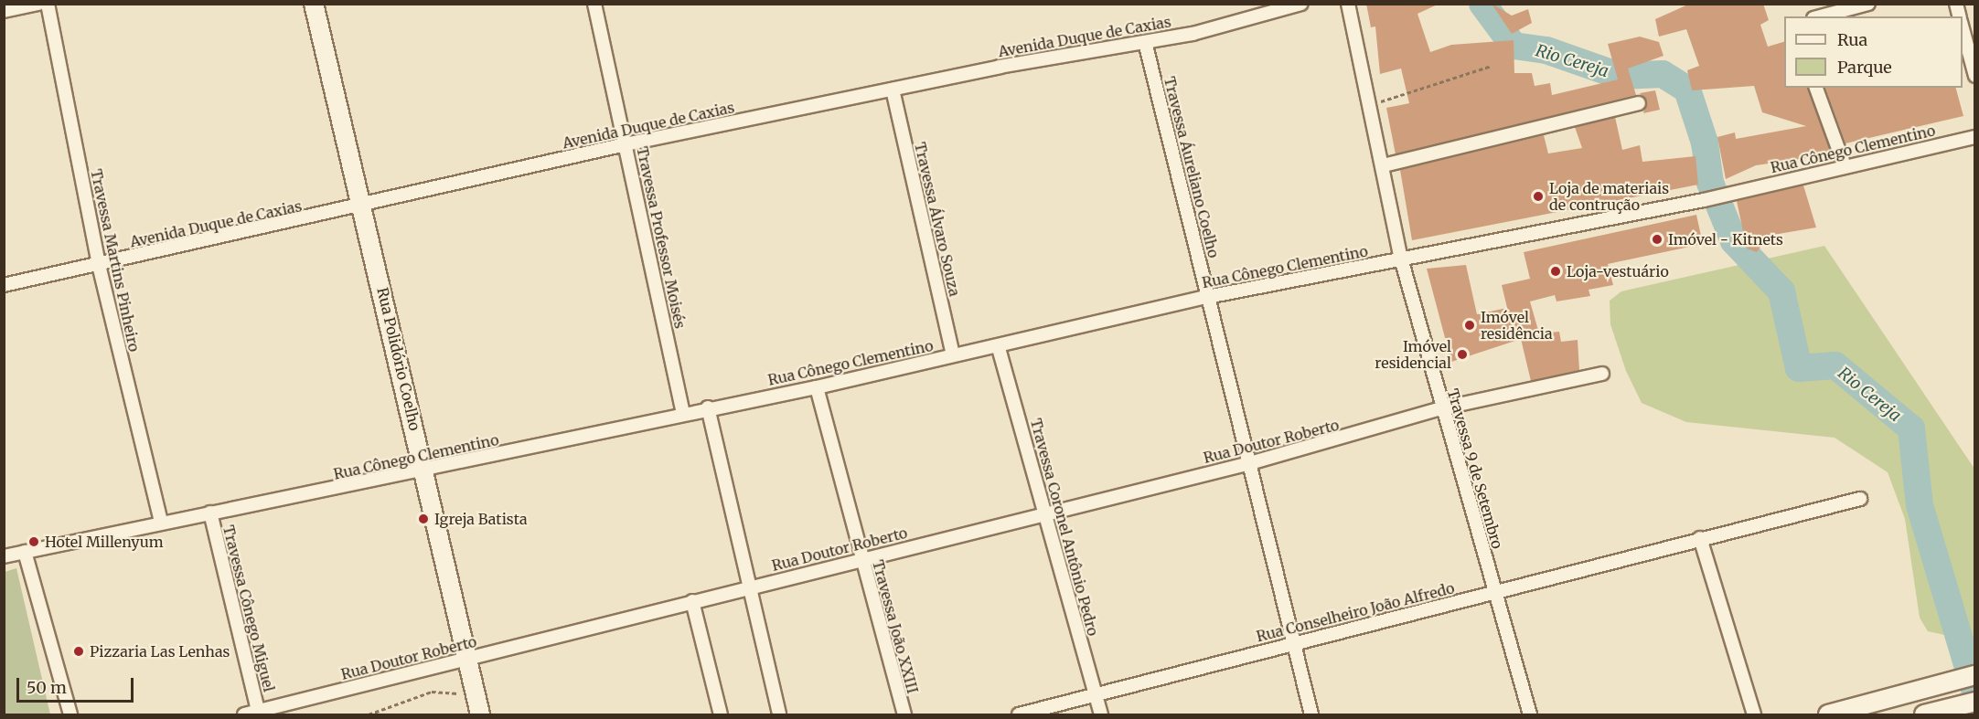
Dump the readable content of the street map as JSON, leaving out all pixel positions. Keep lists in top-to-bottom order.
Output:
{
  "streets": {
    "street": [
      "Avenida Duque de Caxias",
      "Rua Cônego Clementino",
      "Travessa Áureliano Coelho",
      "Travessa Álvaro Souza",
      "Travessa Professor Moisés",
      "Travessa Martins Pinheiro",
      "Rua Polidório Coelho",
      "Rua Doutor Roberto",
      "Travessa 9 de Setembro",
      "Travessa Coronel Antônio Pedro",
      "Travessa Cônego Miguel",
      "Rua Conselheiro João Alfredo",
      "Travessa João XXIII"
    ]
  },
  "crossings": [
    ["Avenida Duque de Caxias", "Travessa Áureliano Coelho"],
    ["Avenida Duque de Caxias", "Travessa Álvaro Souza"],
    ["Avenida Duque de Caxias", "Travessa Professor Moisés"],
    ["Avenida Duque de Caxias", "Travessa Martins Pinheiro"],
    ["Avenida Duque de Caxias", "Rua Polidório Coelho"],
    ["Rua Cônego Clementino", "Travessa Áureliano Coelho"],
    ["Rua Cônego Clementino", "Travessa Álvaro Souza"],
    ["Rua Cônego Clementino", "Travessa Professor Moisés"],
    ["Rua Cônego Clementino", "Travessa Martins Pinheiro"],
    ["Rua Cônego Clementino", "Rua Polidório Coelho"],
    ["Rua Cônego Clementino", "Travessa 9 de Setembro"],
    ["Rua Cônego Clementino", "Travessa Coronel Antônio Pedro"],
    ["Rua Cônego Clementino", "Travessa Cônego Miguel"],
    ["Rua Cônego Clementino", "Travessa João XXIII"],
    ["Travessa Áureliano Coelho", "Rua Doutor Roberto"],
    ["Travessa Áureliano Coelho", "Rua Conselheiro João Alfredo"],
    ["Rua Polidório Coelho", "Rua Doutor Roberto"],
    ["Rua Doutor Roberto", "Travessa 9 de Setembro"],
    ["Rua Doutor Roberto", "Travessa Coronel Antônio Pedro"],
    ["Rua Doutor Roberto", "Travessa Cônego Miguel"],
    ["Rua Doutor Roberto", "Travessa João XXIII"],
    ["Travessa 9 de Setembro", "Rua Conselheiro João Alfredo"],
    ["Travessa Coronel Antônio Pedro", "Rua Conselheiro João Alfredo"]
  ],
  "water": ["Rio Cereja"],
  "places": [
    "Loja de materiais de contrução",
    "Imóvel - Kitnets",
    "Loja-vestuário",
    "Imóvel residência",
    "Imóvel residencial",
    "Igreja Batista",
    "Hotel Millenyum",
    "Pizzaria Las Lenhas"
  ],
  "legend": ["Rua", "Parque"],
  "scale_bar": "50 m"
}
